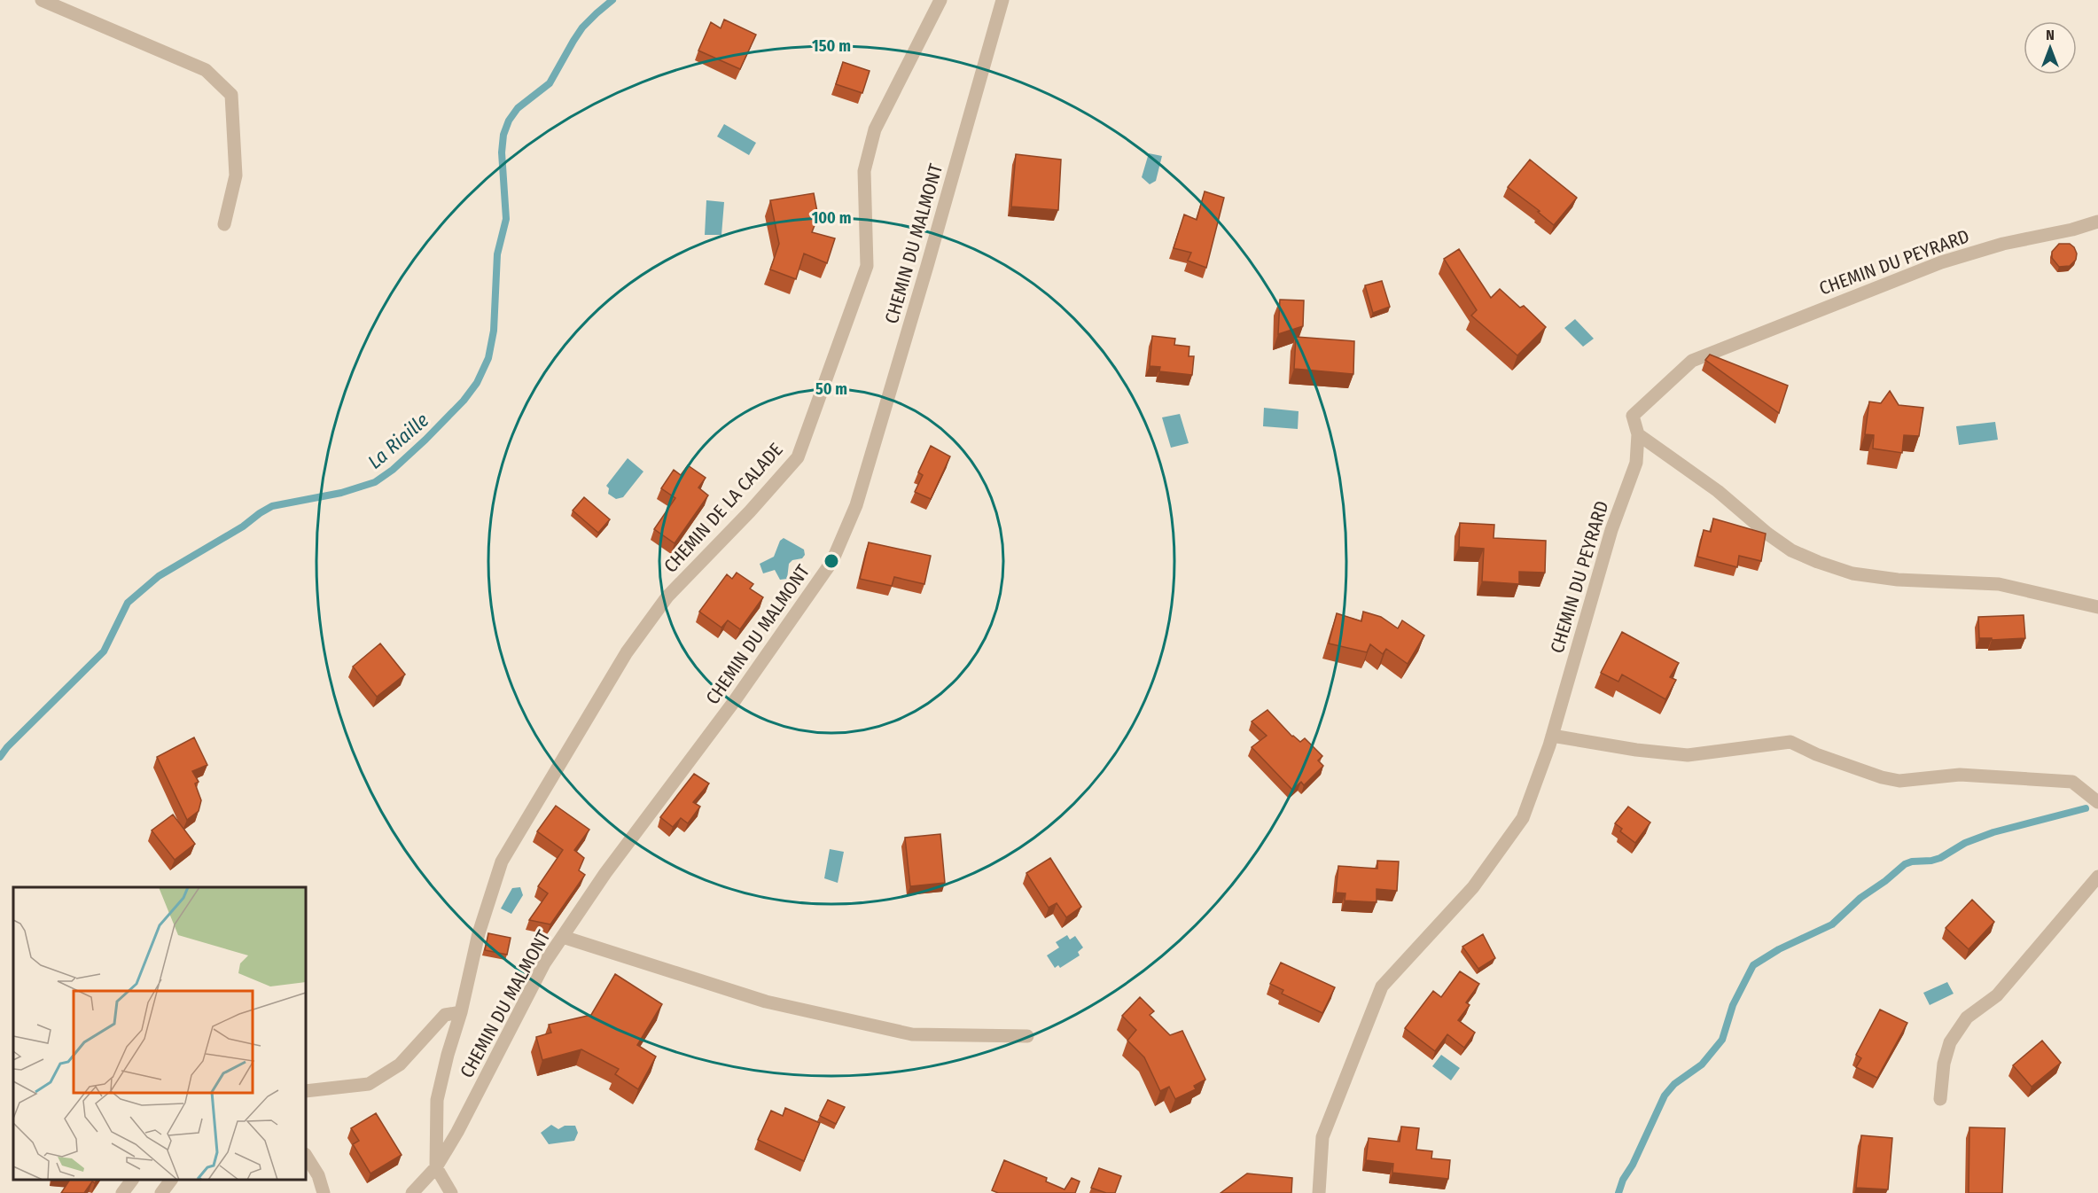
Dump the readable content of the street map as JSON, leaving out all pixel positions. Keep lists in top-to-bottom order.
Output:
{
  "streets": {
    "street": ["CHEMIN DU MALMONT", "CHEMIN DU PEYRARD", "CHEMIN DE LA CALADE"]
  },
  "crossings": [
    ["CHEMIN DU MALMONT", "CHEMIN DE LA CALADE"]
  ],
  "water": ["La Riaille"],
  "north": "top",
  "rings": ["150 m", "100 m", "50 m"]
}
